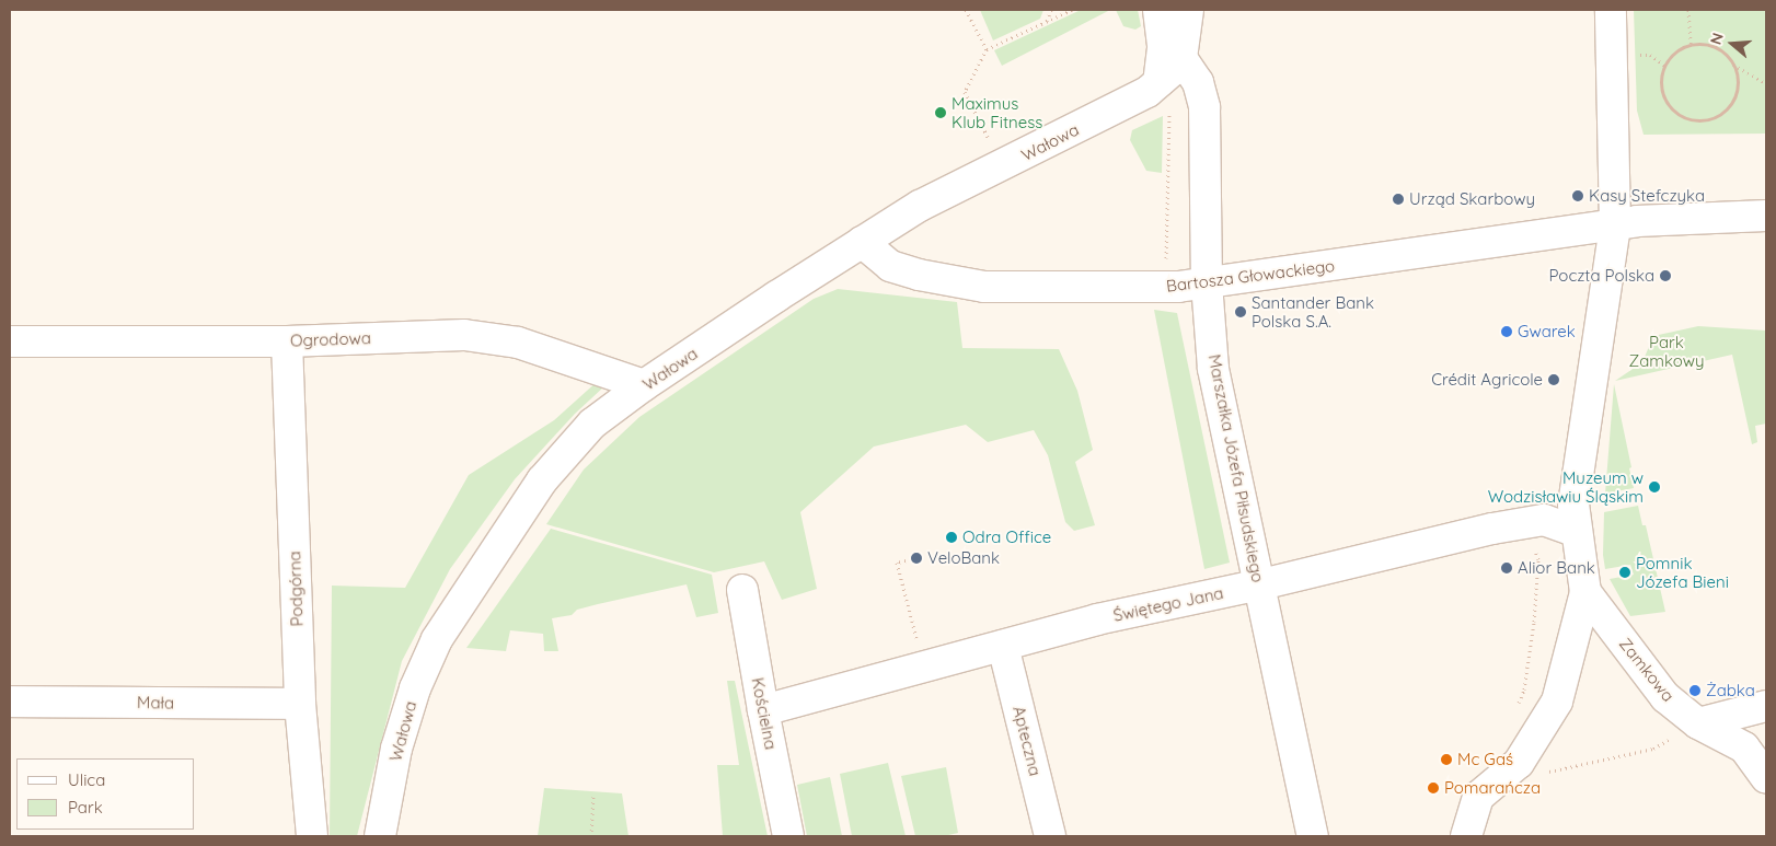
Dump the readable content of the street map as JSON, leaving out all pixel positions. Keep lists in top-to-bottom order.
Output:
{
  "streets": {
    "street": [
      "Wałowa",
      "Bartosza Głowackiego",
      "Ogrodowa",
      "Marszałka Józefa Piłsudskiego",
      "Podgórna",
      "Świętego Jana",
      "Zamkowa",
      "Mała",
      "Kościelna",
      "Apteczna"
    ]
  },
  "crossings": [
    ["Wałowa", "Bartosza Głowackiego"],
    ["Wałowa", "Ogrodowa"],
    ["Wałowa", "Marszałka Józefa Piłsudskiego"],
    ["Bartosza Głowackiego", "Marszałka Józefa Piłsudskiego"],
    ["Ogrodowa", "Podgórna"],
    ["Marszałka Józefa Piłsudskiego", "Świętego Jana"],
    ["Podgórna", "Mała"],
    ["Świętego Jana", "Kościelna"],
    ["Świętego Jana", "Apteczna"]
  ],
  "parks": ["Park Zamkowy"],
  "places": [
    "Maximus Klub Fitness",
    "Kasy Stefczyka",
    "Urząd Skarbowy",
    "Poczta Polska",
    "Santander Bank Polska S.A.",
    "Gwarek",
    "Crédit Agricole",
    "Muzeum w Wodzisławiu Śląskim",
    "Odra Office",
    "VeloBank",
    "Alior Bank",
    "Pomnik Józefa Bieni",
    "Żabka",
    "Mc Gaś",
    "Pomarańcza"
  ],
  "legend": ["Ulica", "Park"],
  "north": "left"
}
